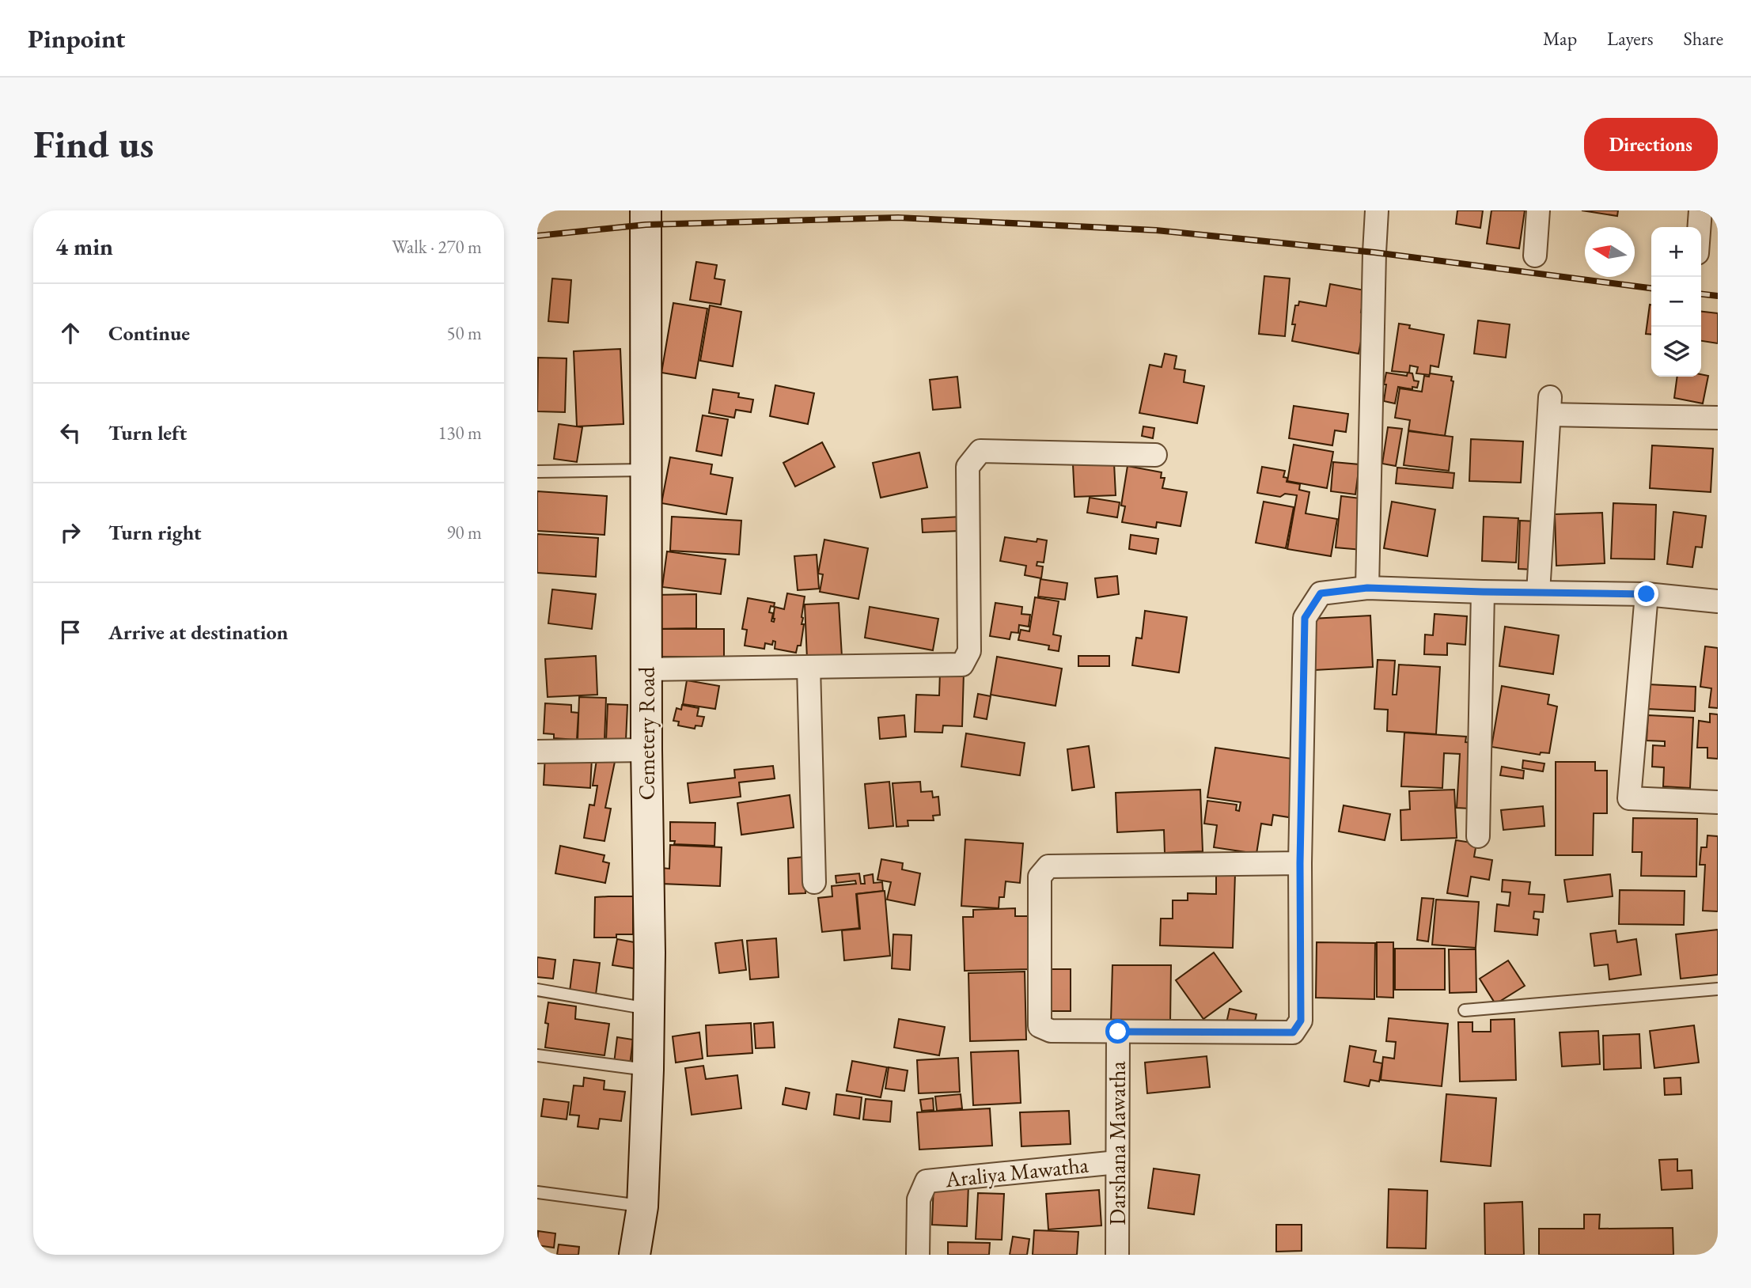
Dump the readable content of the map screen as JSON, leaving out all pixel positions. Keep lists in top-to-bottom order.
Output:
{
  "streets": {
    "street": ["Cemetery Road", "Darshana Mawatha", "Araliya Mawatha"]
  },
  "crossings": [
    ["Darshana Mawatha", "Araliya Mawatha"]
  ],
  "north": "left",
  "page": {
    "header": "Pinpoint",
    "nav": ["Map", "Layers", "Share"],
    "buttons": "Directions",
    "title": "Find us",
    "heading": ["4 min", "Walk · 270 m"],
    "map_buttons": ["+", "−"],
    "list": [
      ["Continue", "50 m"],
      ["Turn left", "130 m"],
      ["Turn right", "90 m"],
      "Arrive at destination"
    ]
  }
}
